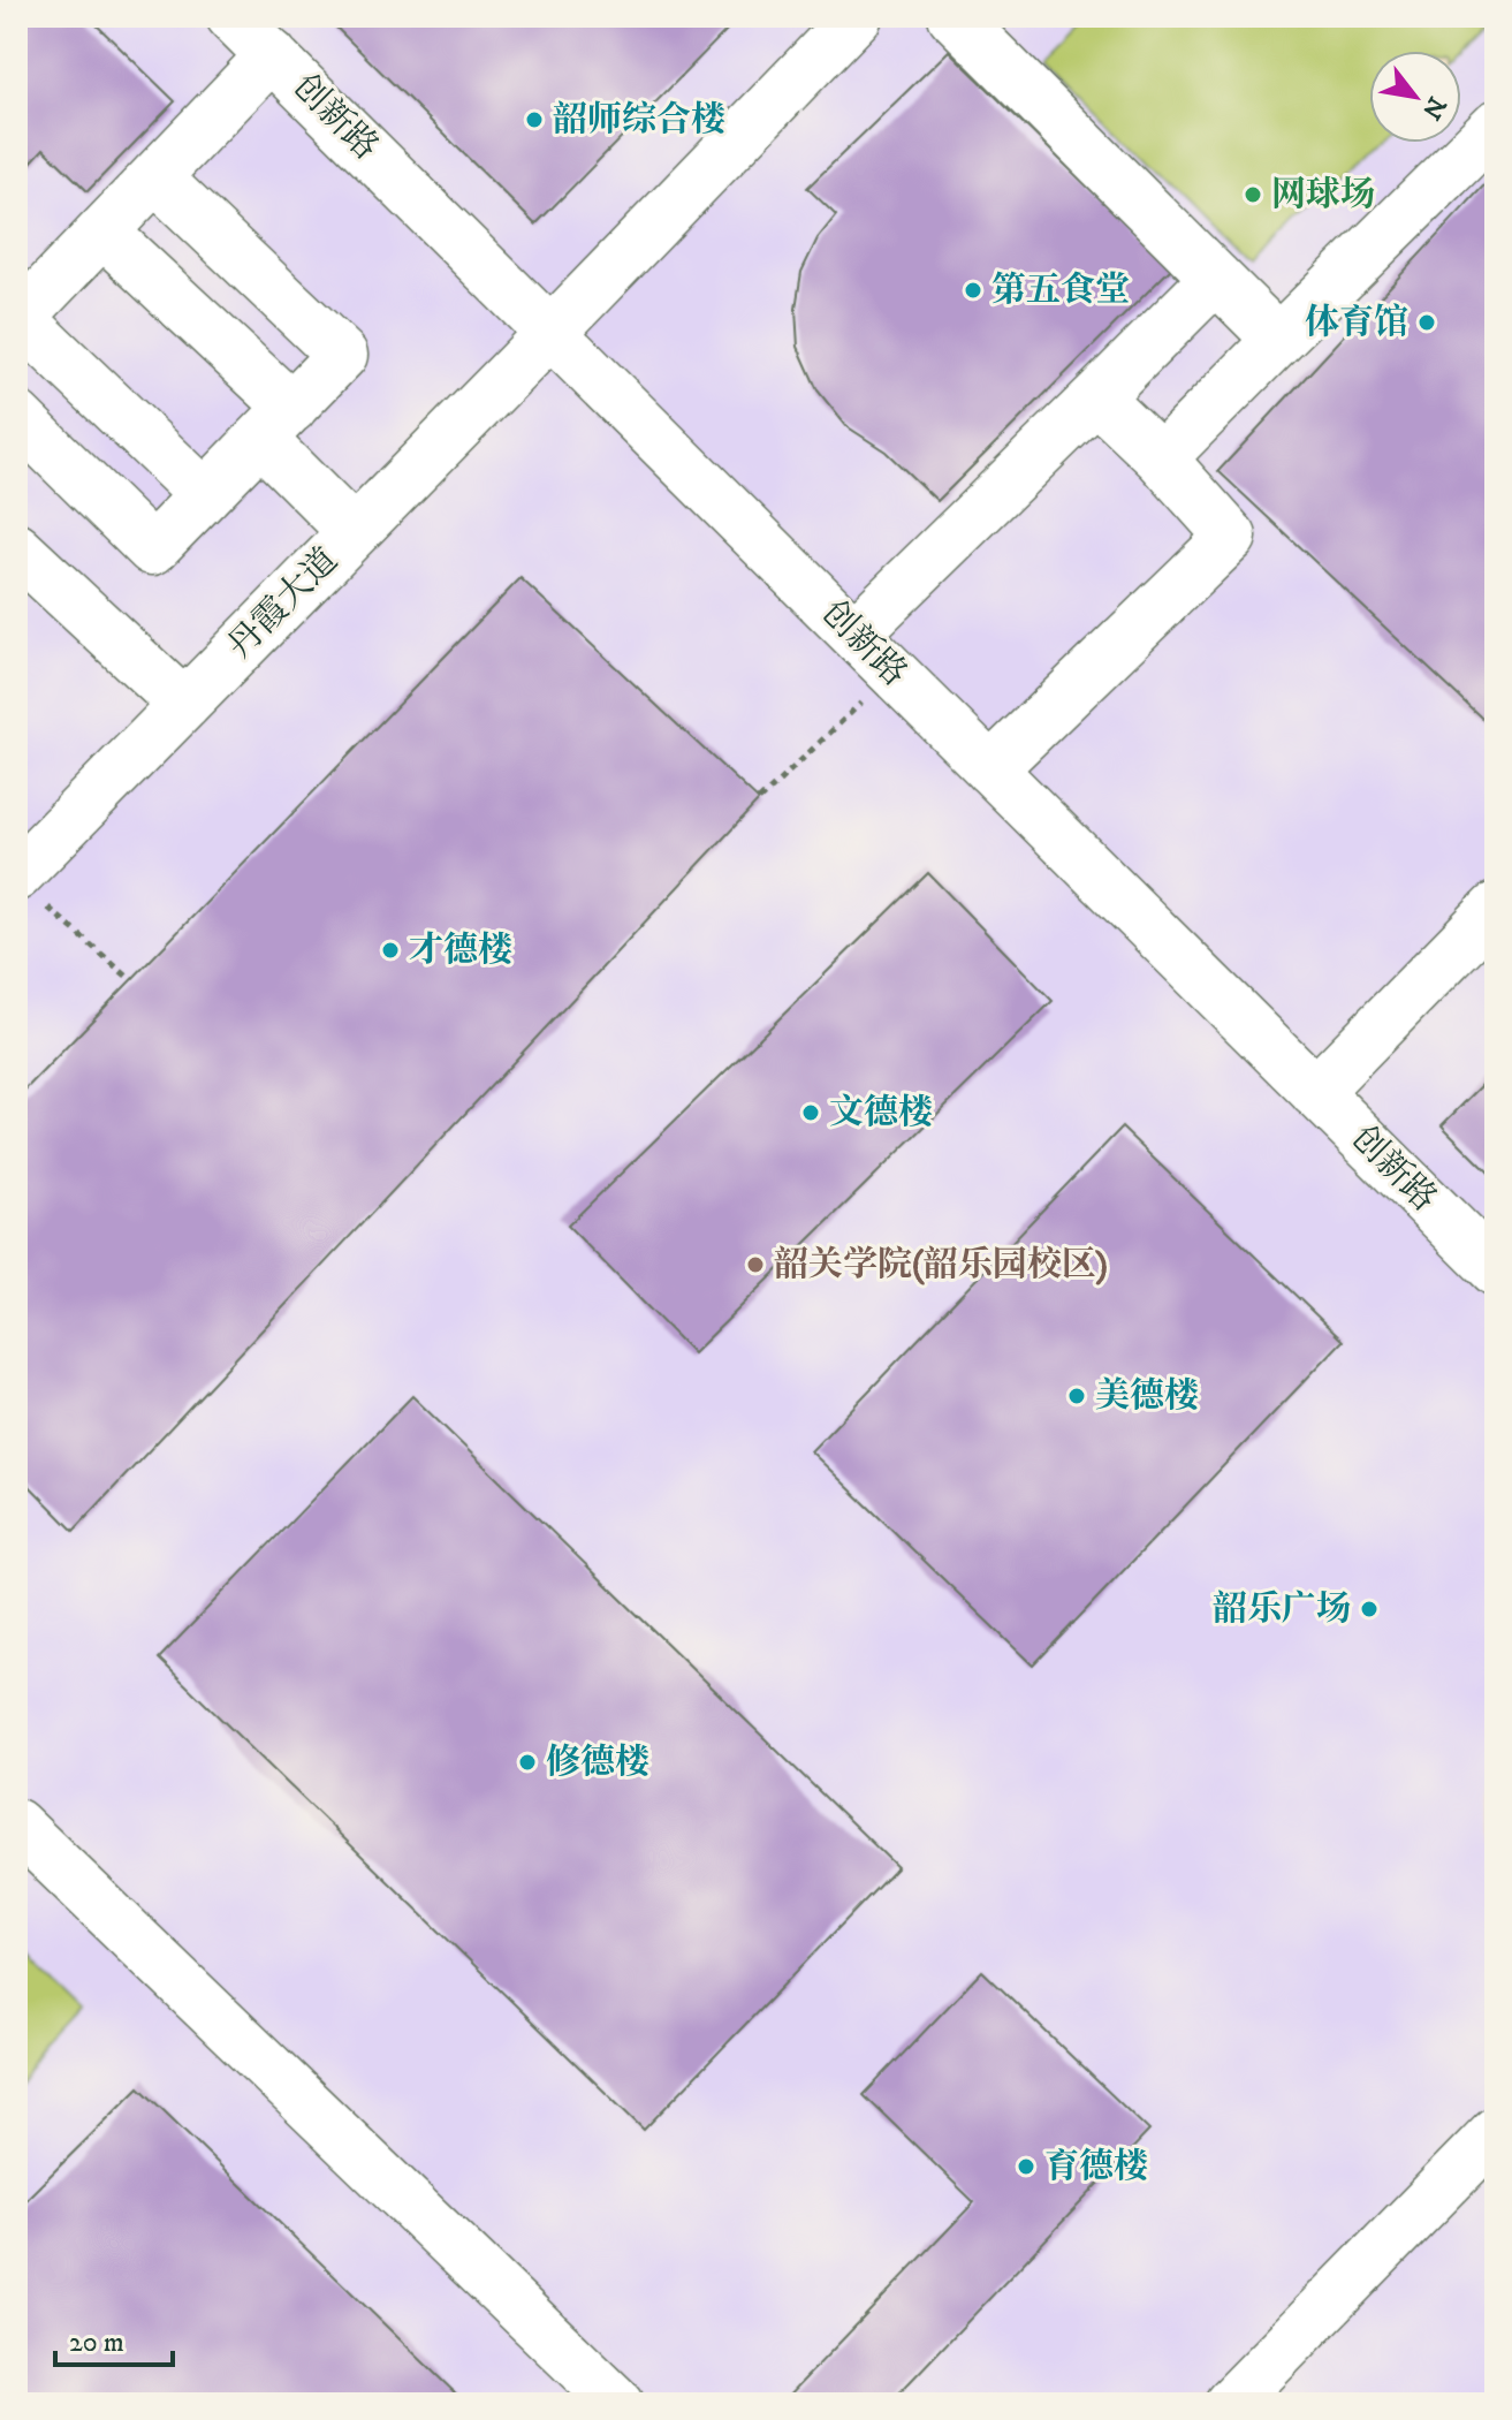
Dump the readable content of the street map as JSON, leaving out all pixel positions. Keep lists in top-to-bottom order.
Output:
{
  "streets": {
    "lane": ["创新路", "丹霞大道"]
  },
  "crossings": [
    ["创新路", "丹霞大道"]
  ],
  "places": [
    "韶师综合楼",
    "网球场",
    "第五食堂",
    "体育馆",
    "才德楼",
    "文德楼",
    "韶关学院(韶乐园校区)",
    "美德楼",
    "韶乐广场",
    "修德楼",
    "育德楼"
  ],
  "scale_bar": "20 m",
  "north": "bottom right"
}
